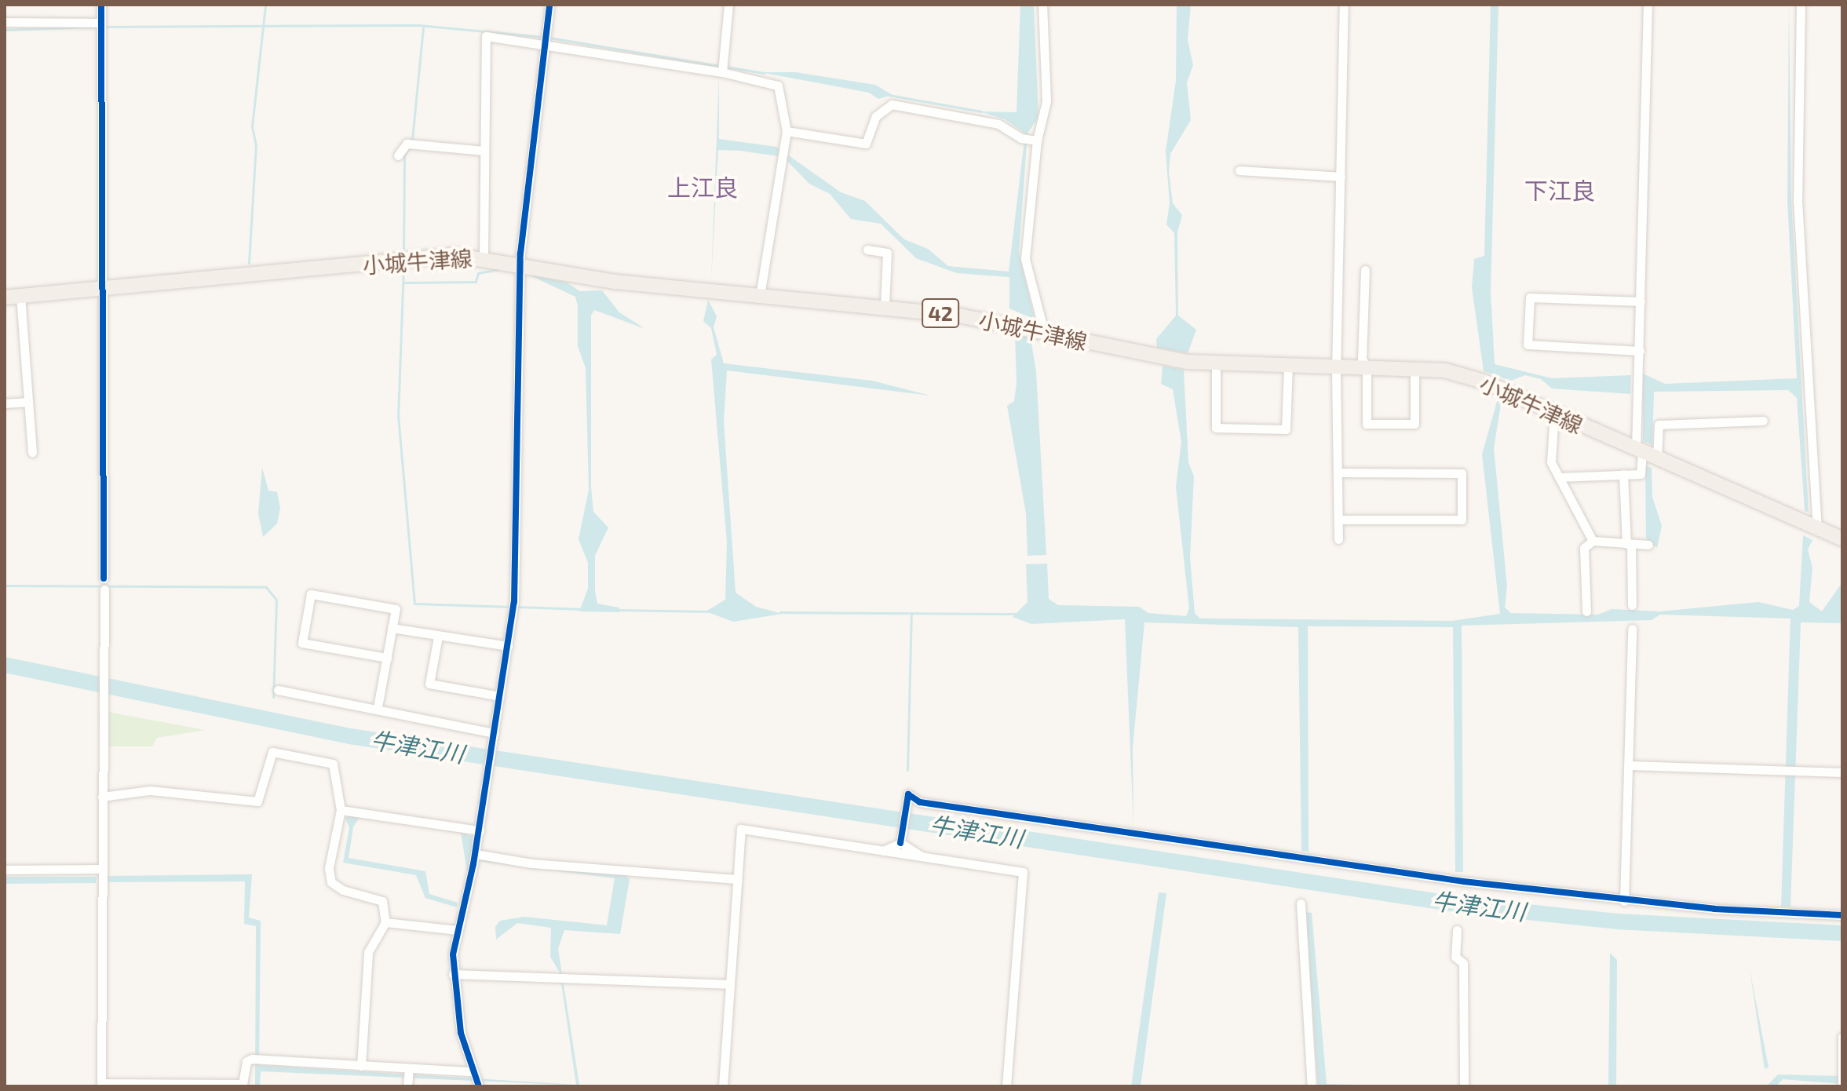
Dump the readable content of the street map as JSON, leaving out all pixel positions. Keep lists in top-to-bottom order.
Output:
{
  "streets": {
    "main road": ["小城牛津線", "42"]
  },
  "districts": ["上江良", "下江良"],
  "water": ["牛津江川"]
}
